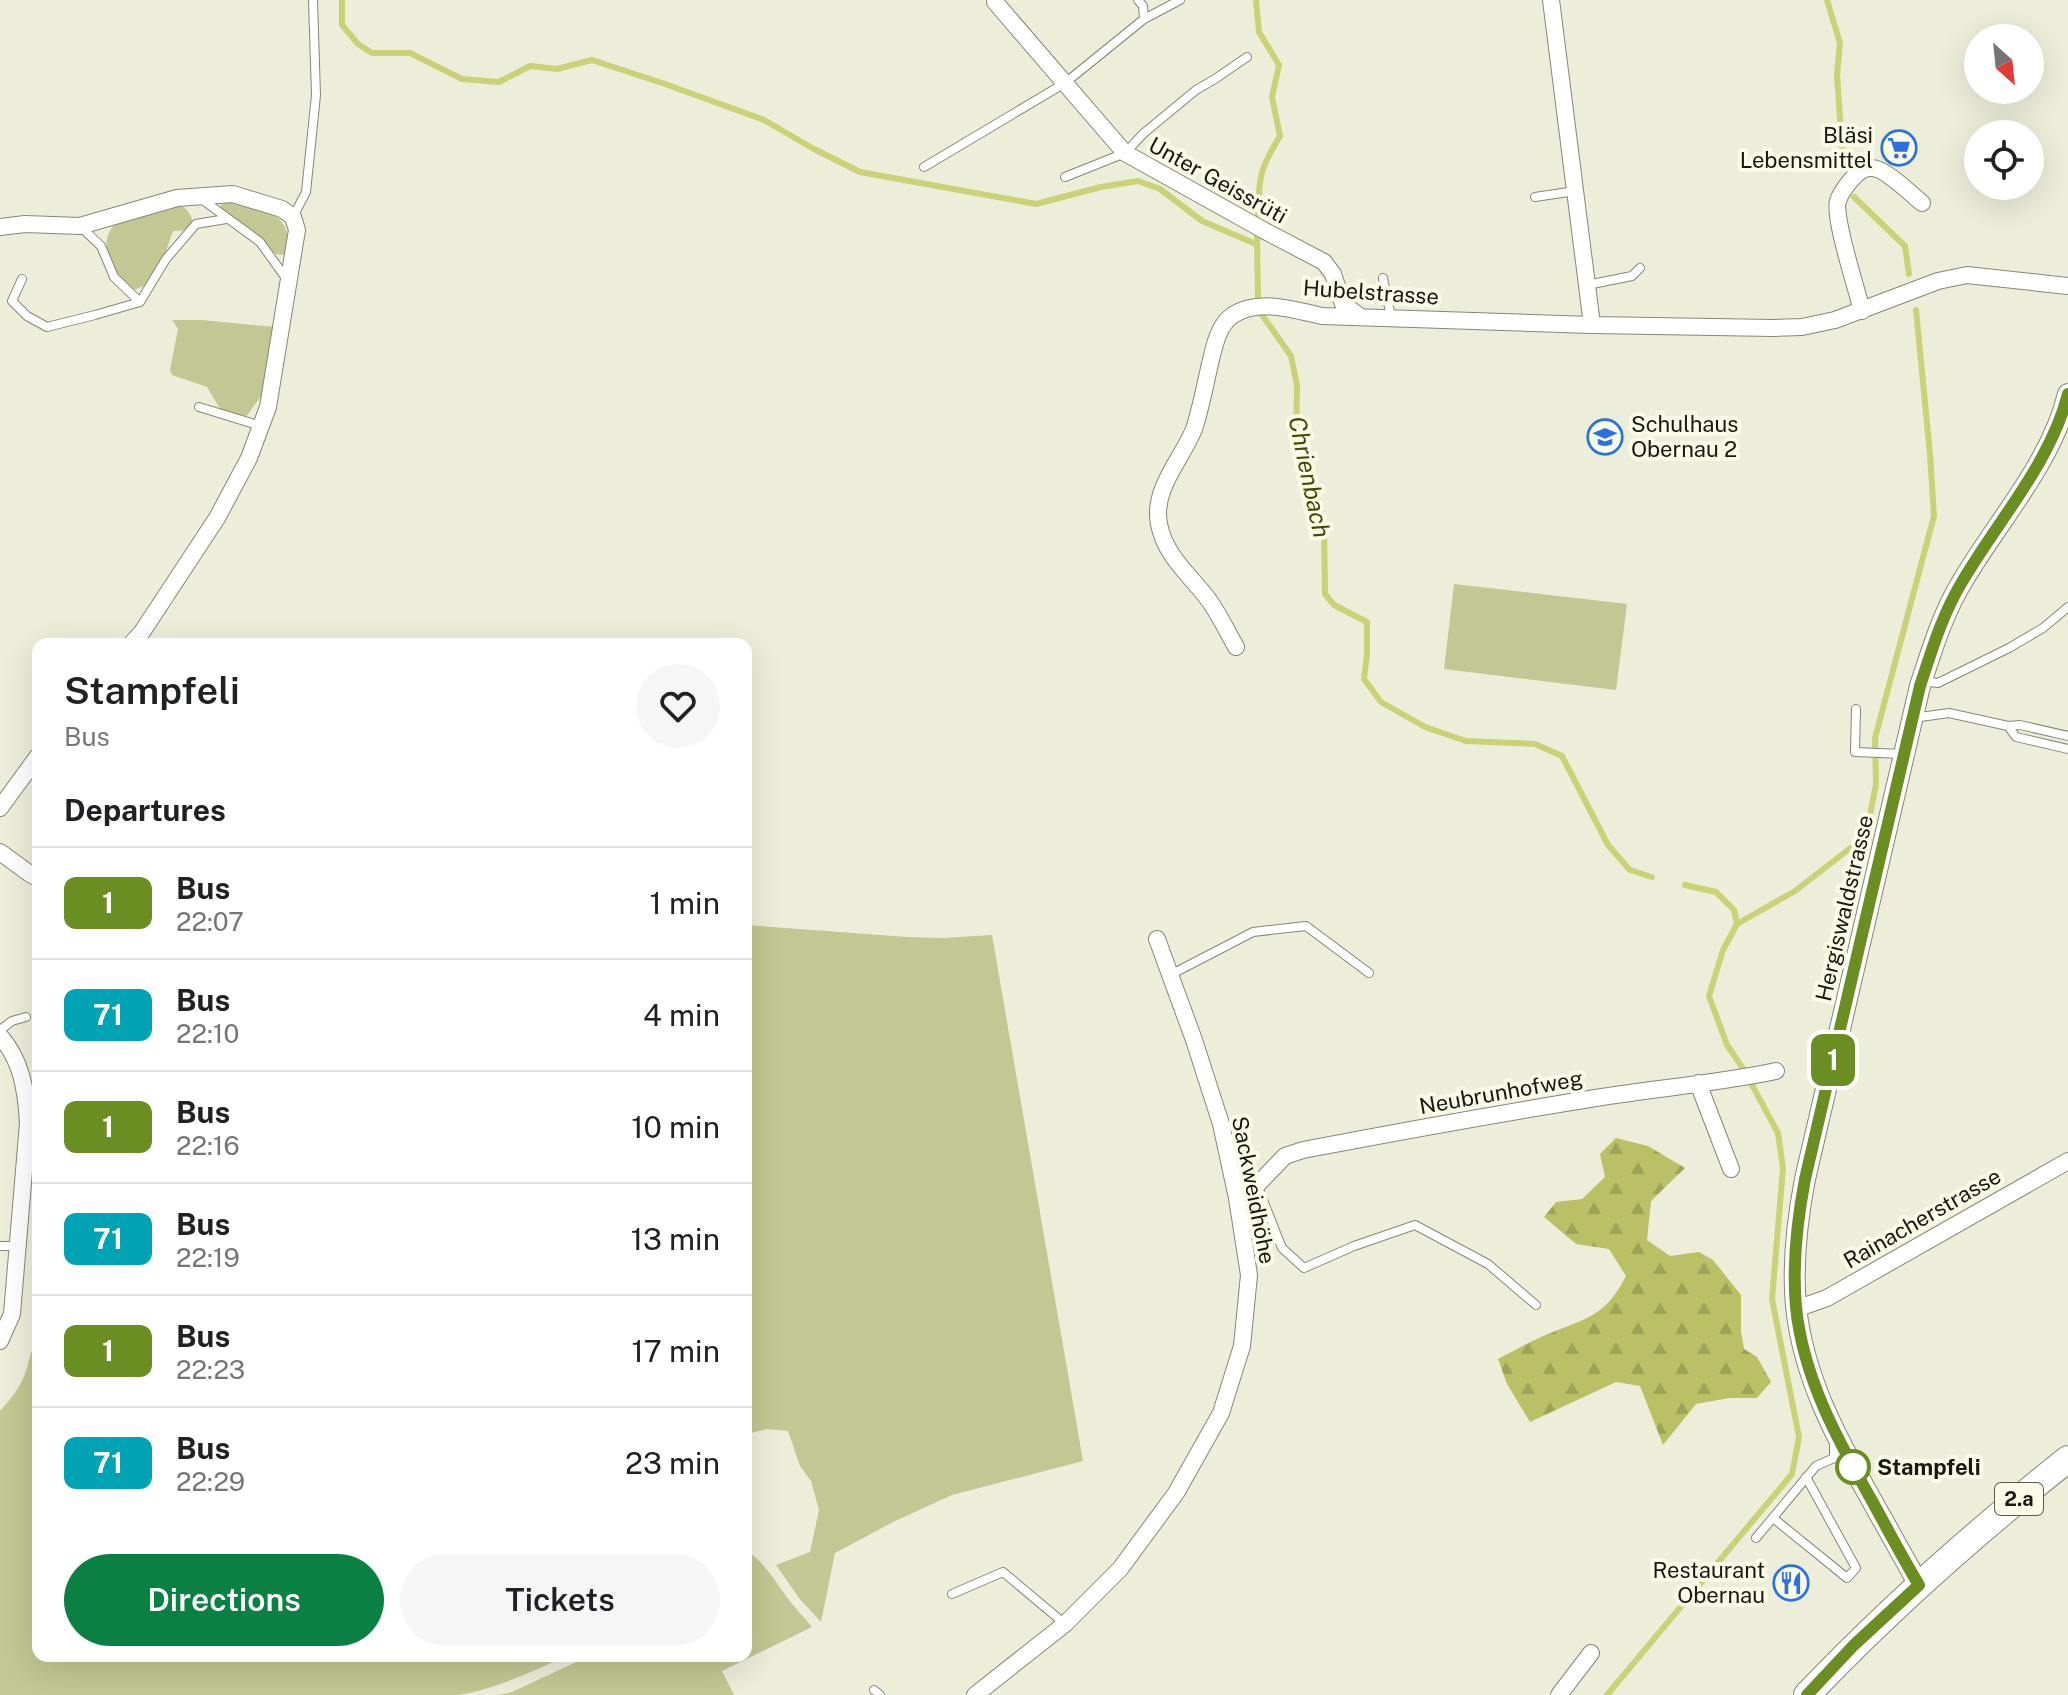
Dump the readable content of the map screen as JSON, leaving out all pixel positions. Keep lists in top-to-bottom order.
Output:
{
  "streets": {
    "main road": ["2.a"],
    "street": [
      "Unter Geissrüti",
      "Hubelstrasse",
      "Hergiswaldstrasse",
      "Neubrunhofweg",
      "Sackweidhöhe",
      "Rainacherstrasse"
    ]
  },
  "crossings": [
    ["Unter Geissrüti", "Hubelstrasse"],
    ["Hergiswaldstrasse", "Rainacherstrasse"],
    ["Hergiswaldstrasse", "2.a"],
    ["Neubrunhofweg", "Sackweidhöhe"]
  ],
  "water": ["Chrienbach"],
  "places": {
    "supermarket": ["Bläsi Lebensmittel"],
    "school or university": ["Schulhaus Obernau 2"],
    "other": ["Stampfeli"],
    "restaurant": ["Restaurant Obernau"]
  },
  "lines": ["bus line 1"],
  "north": "bottom right",
  "page": {
    "on_map": "1",
    "heading": [
      ["Stampfeli", "Bus"],
      "Departures"
    ],
    "list": [
      {
        "mark": "1",
        "name": "Bus",
        "note": "22:07",
        "value": "1 min"
      },
      {
        "mark": "71",
        "name": "Bus",
        "note": "22:10",
        "value": "4 min"
      },
      {
        "mark": "1",
        "name": "Bus",
        "note": "22:16",
        "value": "10 min"
      },
      {
        "mark": "71",
        "name": "Bus",
        "note": "22:19",
        "value": "13 min"
      },
      {
        "mark": "1",
        "name": "Bus",
        "note": "22:23",
        "value": "17 min"
      },
      {
        "mark": "71",
        "name": "Bus",
        "note": "22:29",
        "value": "23 min"
      }
    ],
    "buttons": ["Directions", "Tickets"]
  }
}
